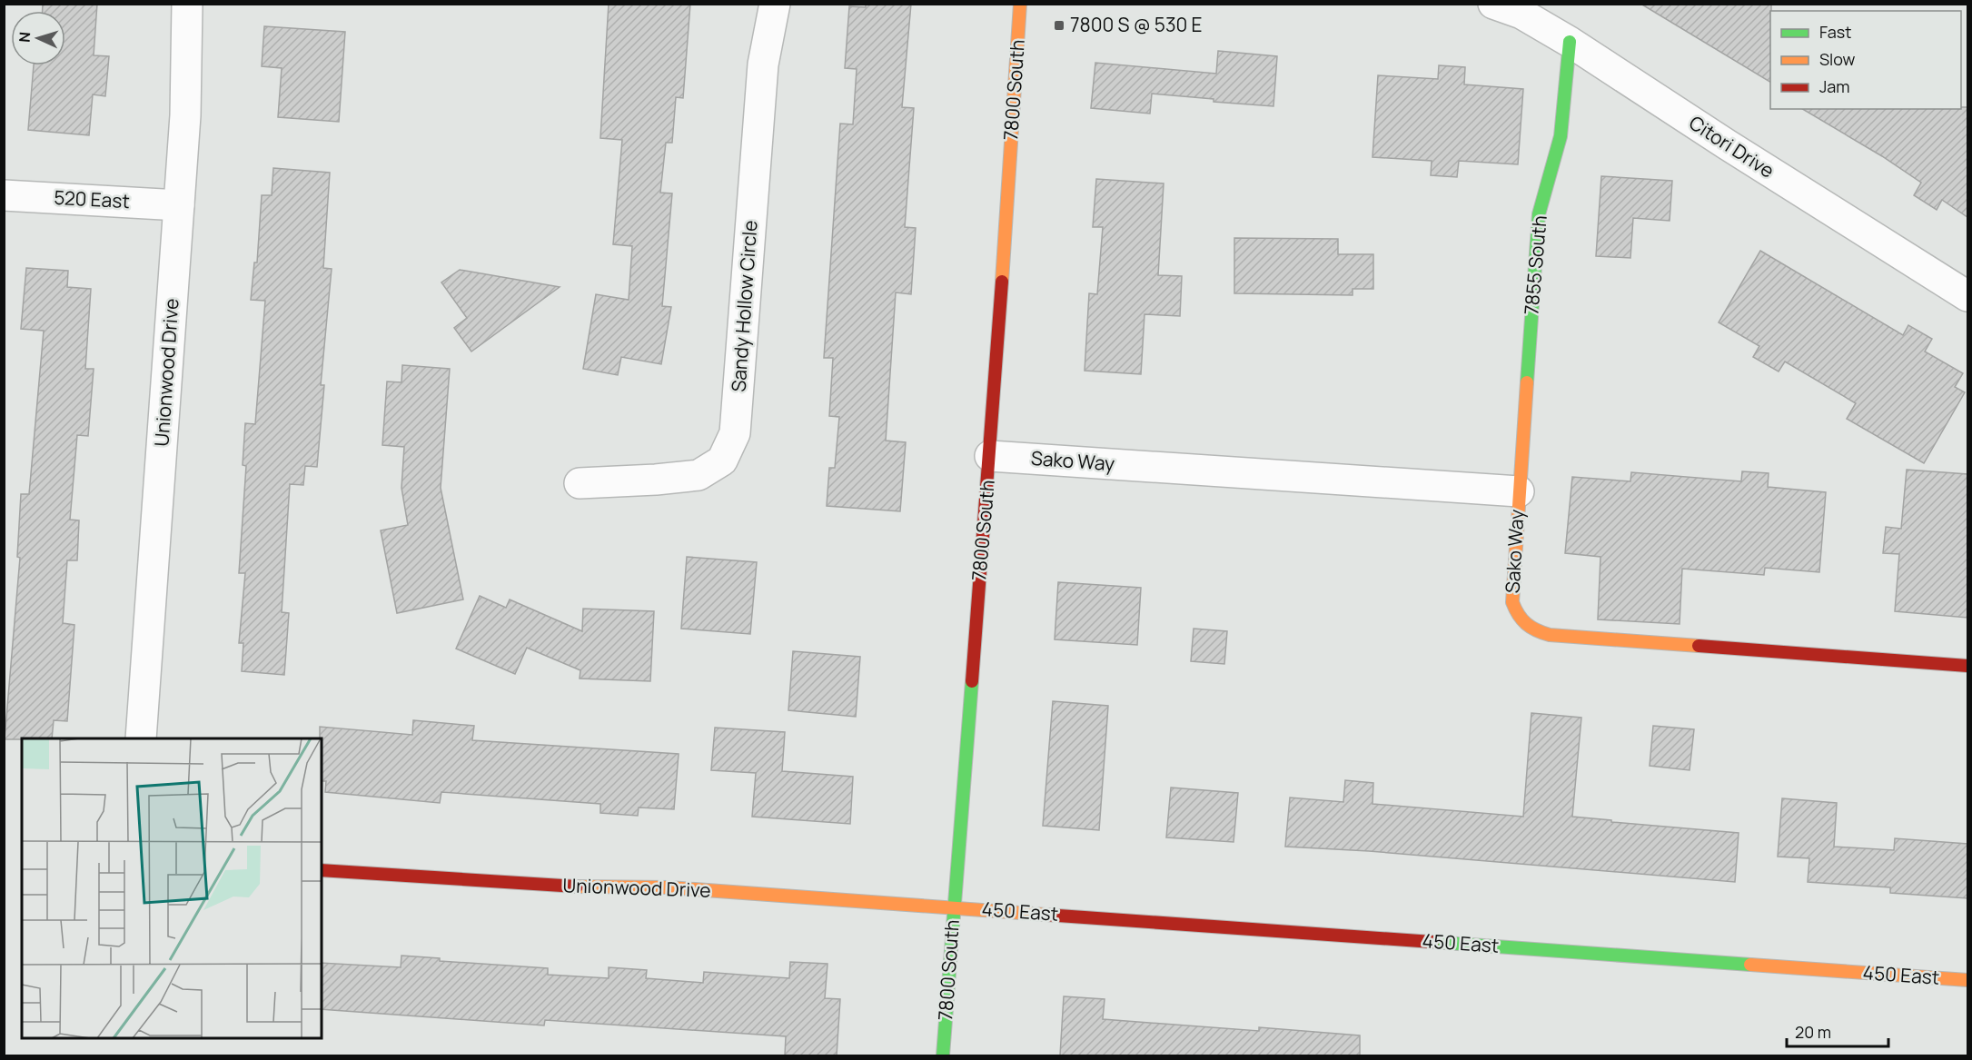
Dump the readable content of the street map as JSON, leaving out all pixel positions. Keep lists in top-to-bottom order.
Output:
{
  "streets": {
    "street": [
      "7800 South",
      "Citori Drive",
      "520 East",
      "7855 South",
      "Sandy Hollow Circle",
      "Unionwood Drive",
      "Sako Way",
      "450 East"
    ]
  },
  "crossings": [
    ["7800 South", "Unionwood Drive"],
    ["7800 South", "Sako Way"],
    ["7800 South", "450 East"],
    ["Citori Drive", "7855 South"],
    ["520 East", "Unionwood Drive"],
    ["7855 South", "Sako Way"],
    ["Unionwood Drive", "450 East"]
  ],
  "places": {
    "transit": ["7800 S @ 530 E"]
  },
  "legend": ["Fast", "Slow", "Jam"],
  "scale_bar": "20 m",
  "north": "left"
}
